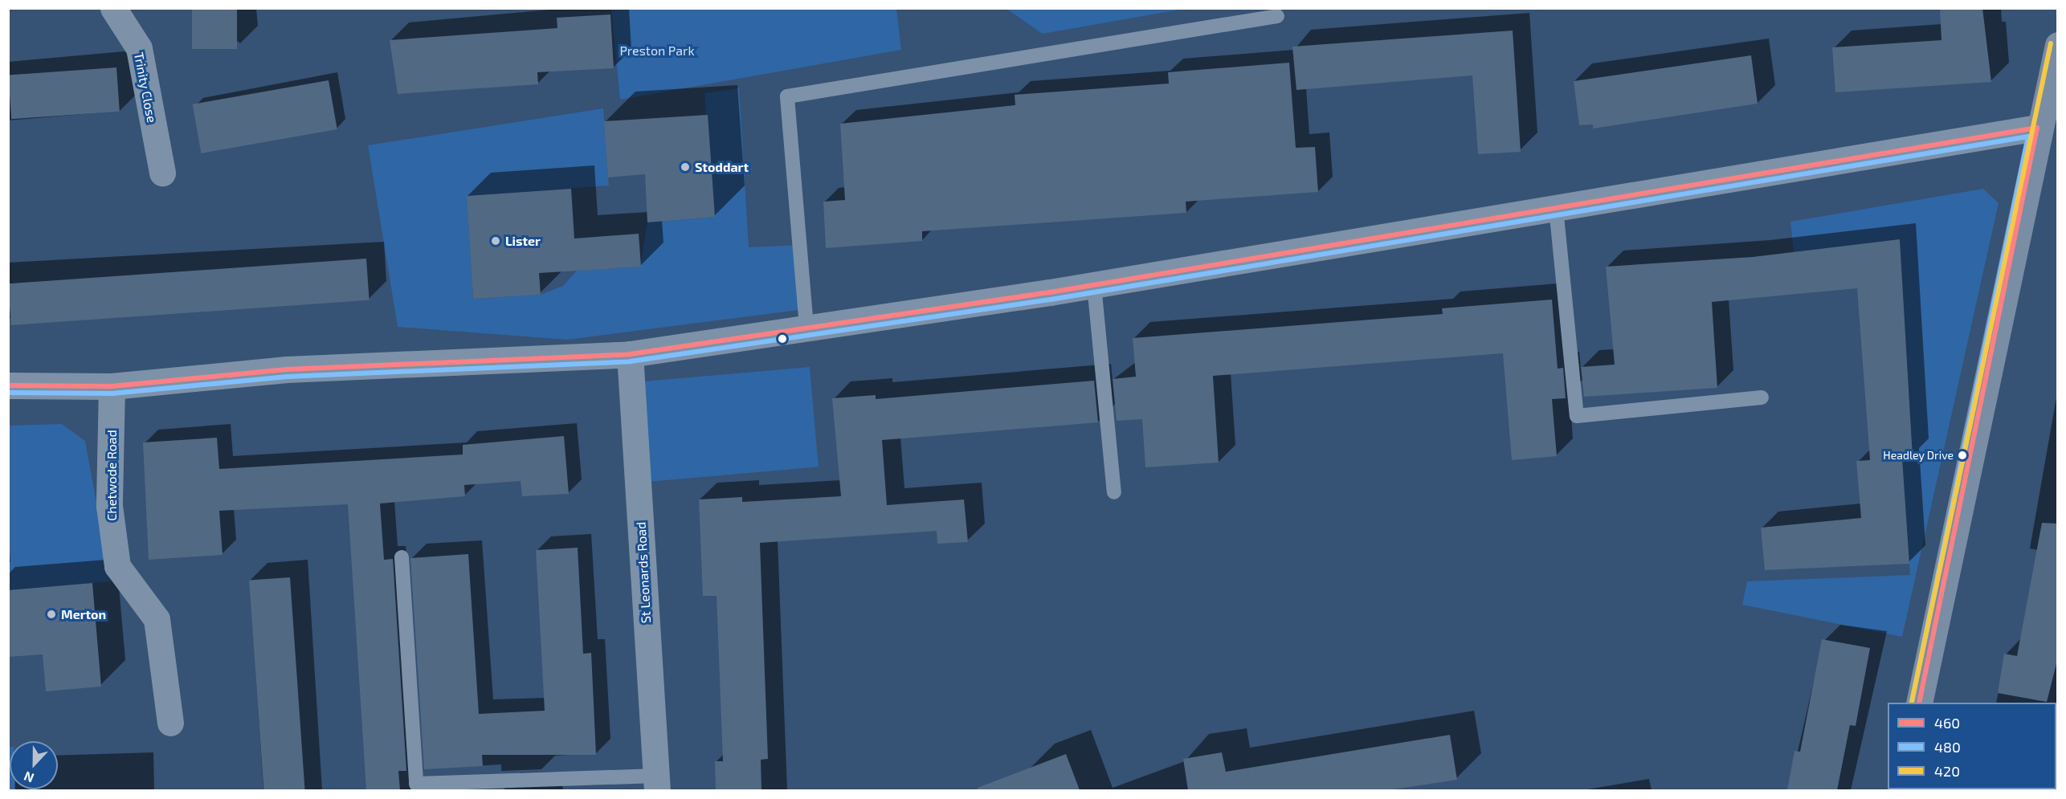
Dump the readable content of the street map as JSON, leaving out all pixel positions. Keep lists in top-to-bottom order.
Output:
{
  "streets": {
    "street": ["Trinity Close", "Chetwode Road", "St Leonards Road"]
  },
  "parks": ["Preston Park"],
  "places": [
    "Stoddart",
    "Lister",
    "Headley Drive",
    "Merton"
  ],
  "lines": ["transit line 420", "transit line 460", "transit line 480"],
  "legend": ["460", "480", "420"],
  "north": "bottom"
}
